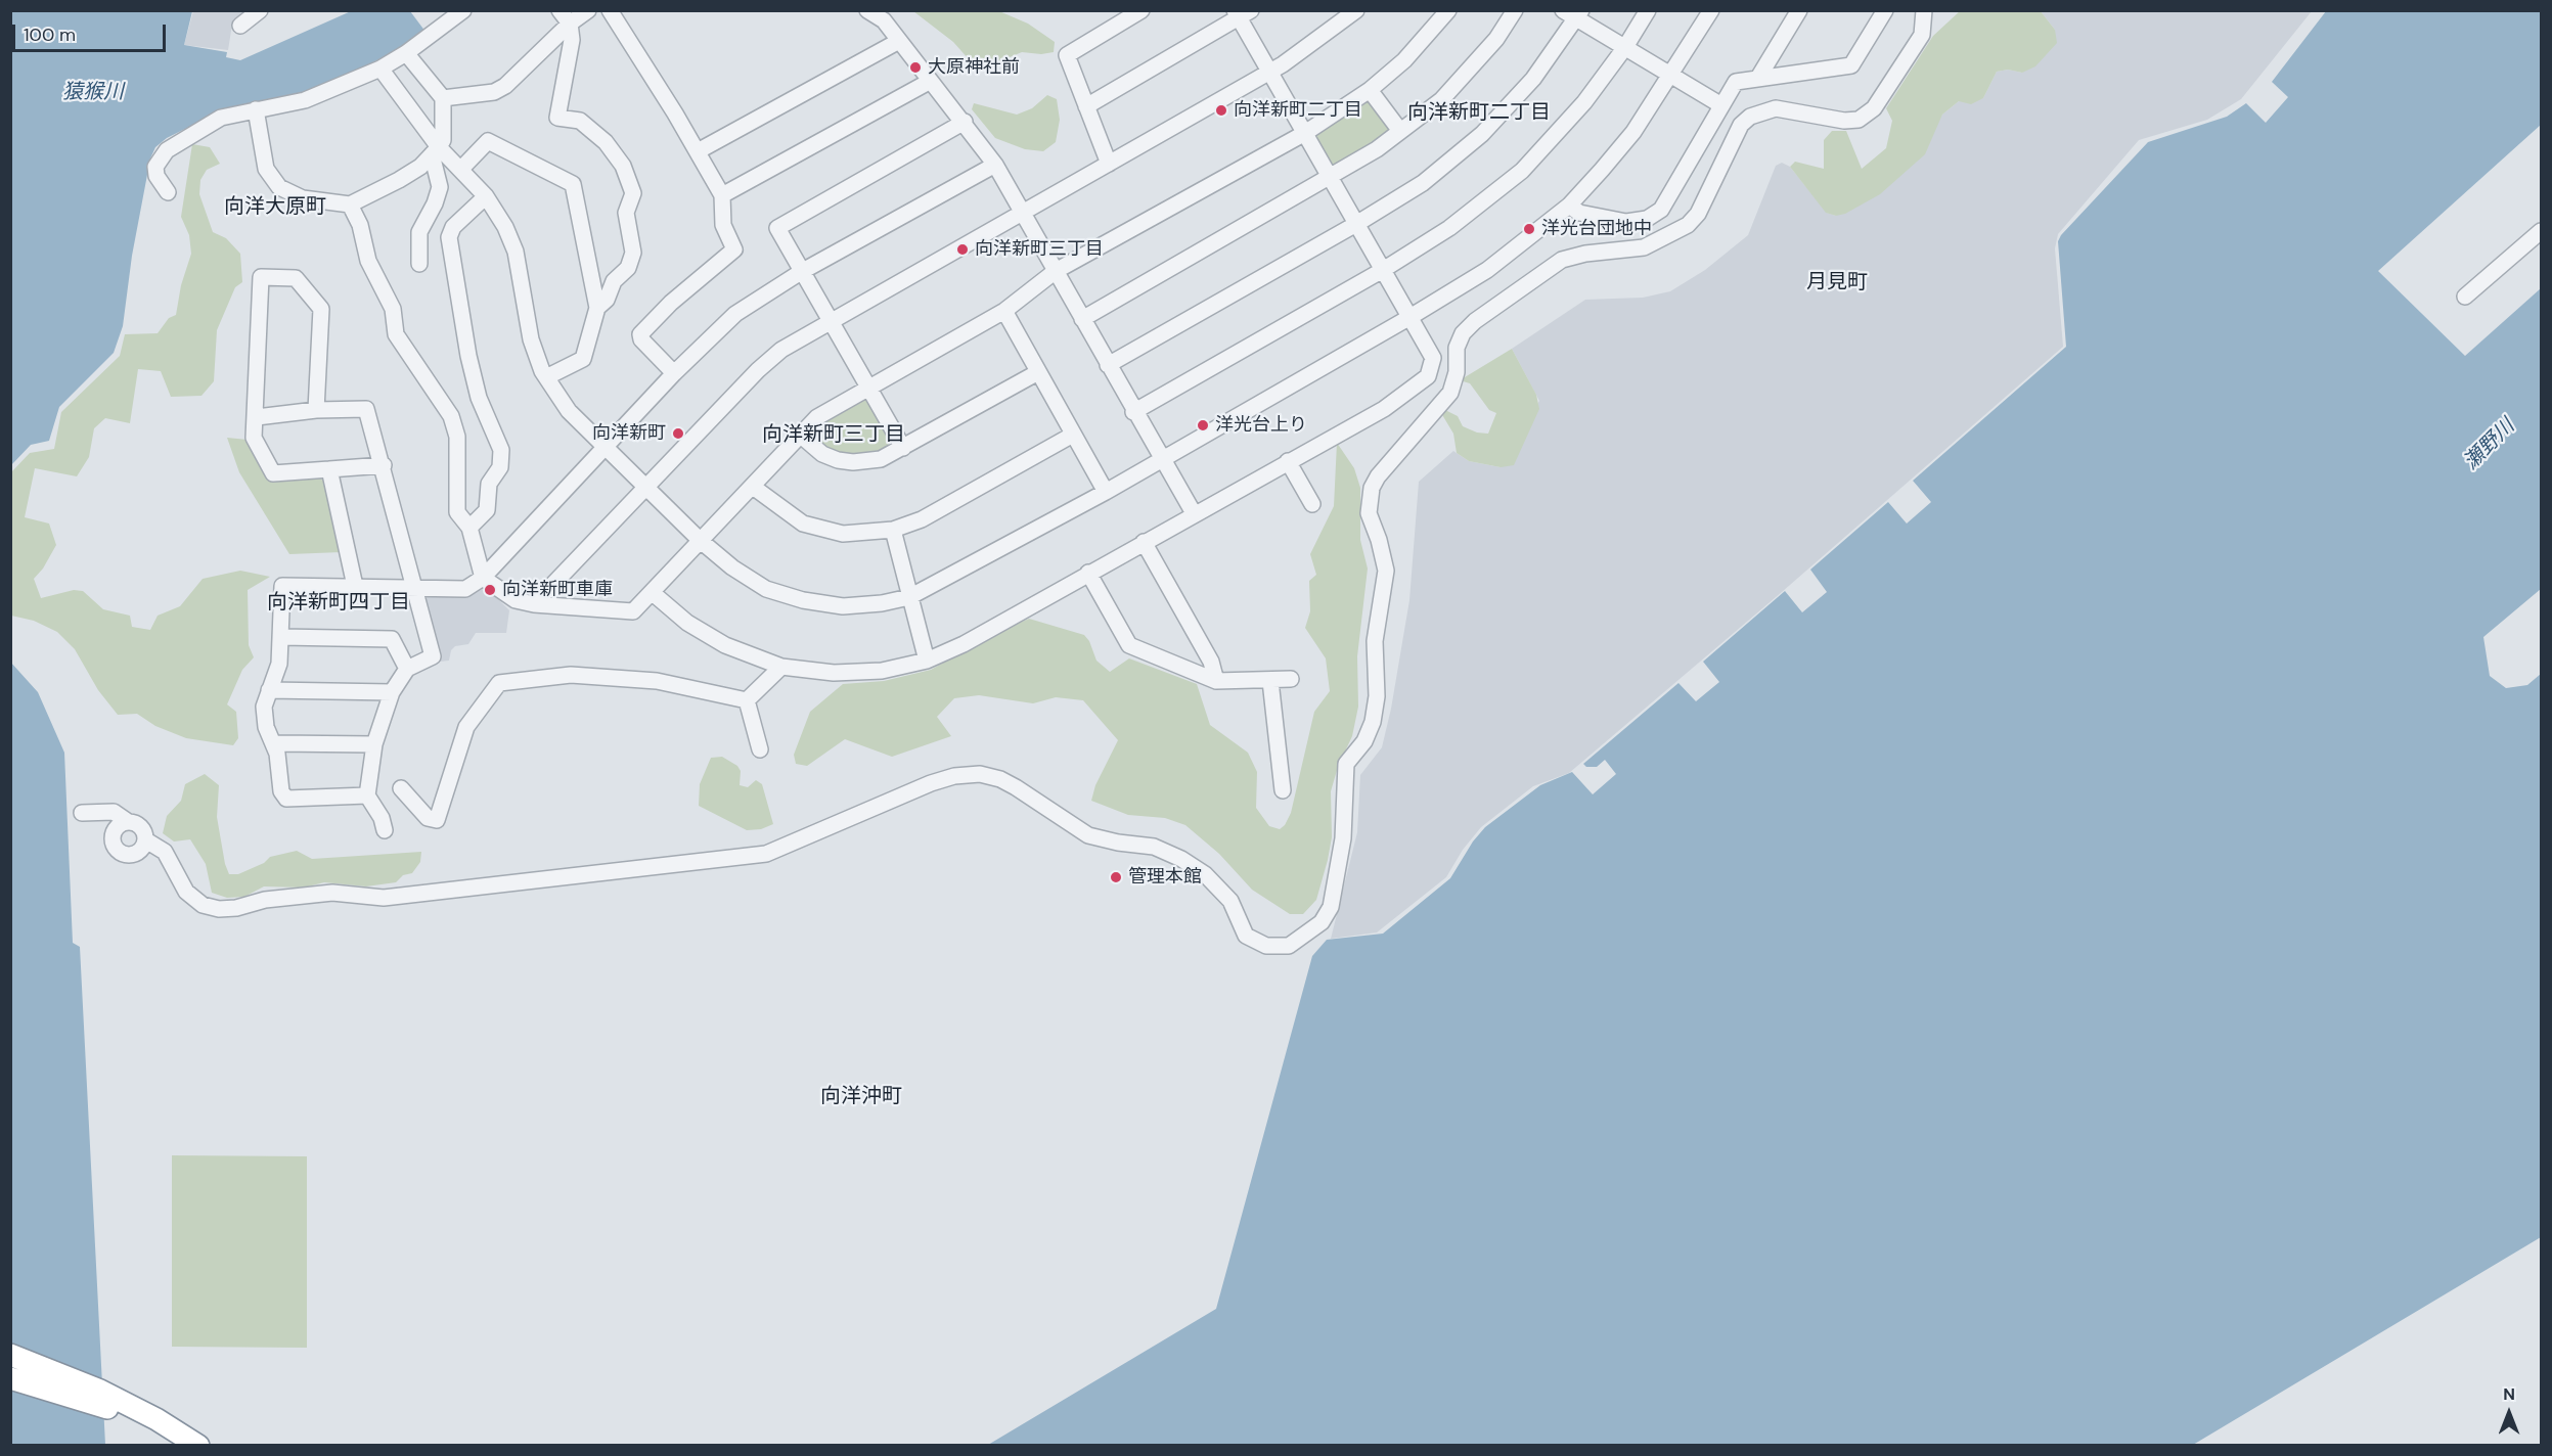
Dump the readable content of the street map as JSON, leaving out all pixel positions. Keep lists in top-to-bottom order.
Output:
{
  "districts": [
    "向洋新町二丁目",
    "向洋大原町",
    "月見町",
    "向洋新町三丁目",
    "向洋新町四丁目",
    "向洋沖町"
  ],
  "water": ["猿猴川", "瀬野川"],
  "places": [
    "大原神社前",
    "向洋新町二丁目",
    "洋光台団地中",
    "向洋新町三丁目",
    "洋光台上り",
    "向洋新町",
    "向洋新町車庫",
    "管理本館"
  ],
  "scale_bar": "100 m",
  "north": "top"
}
